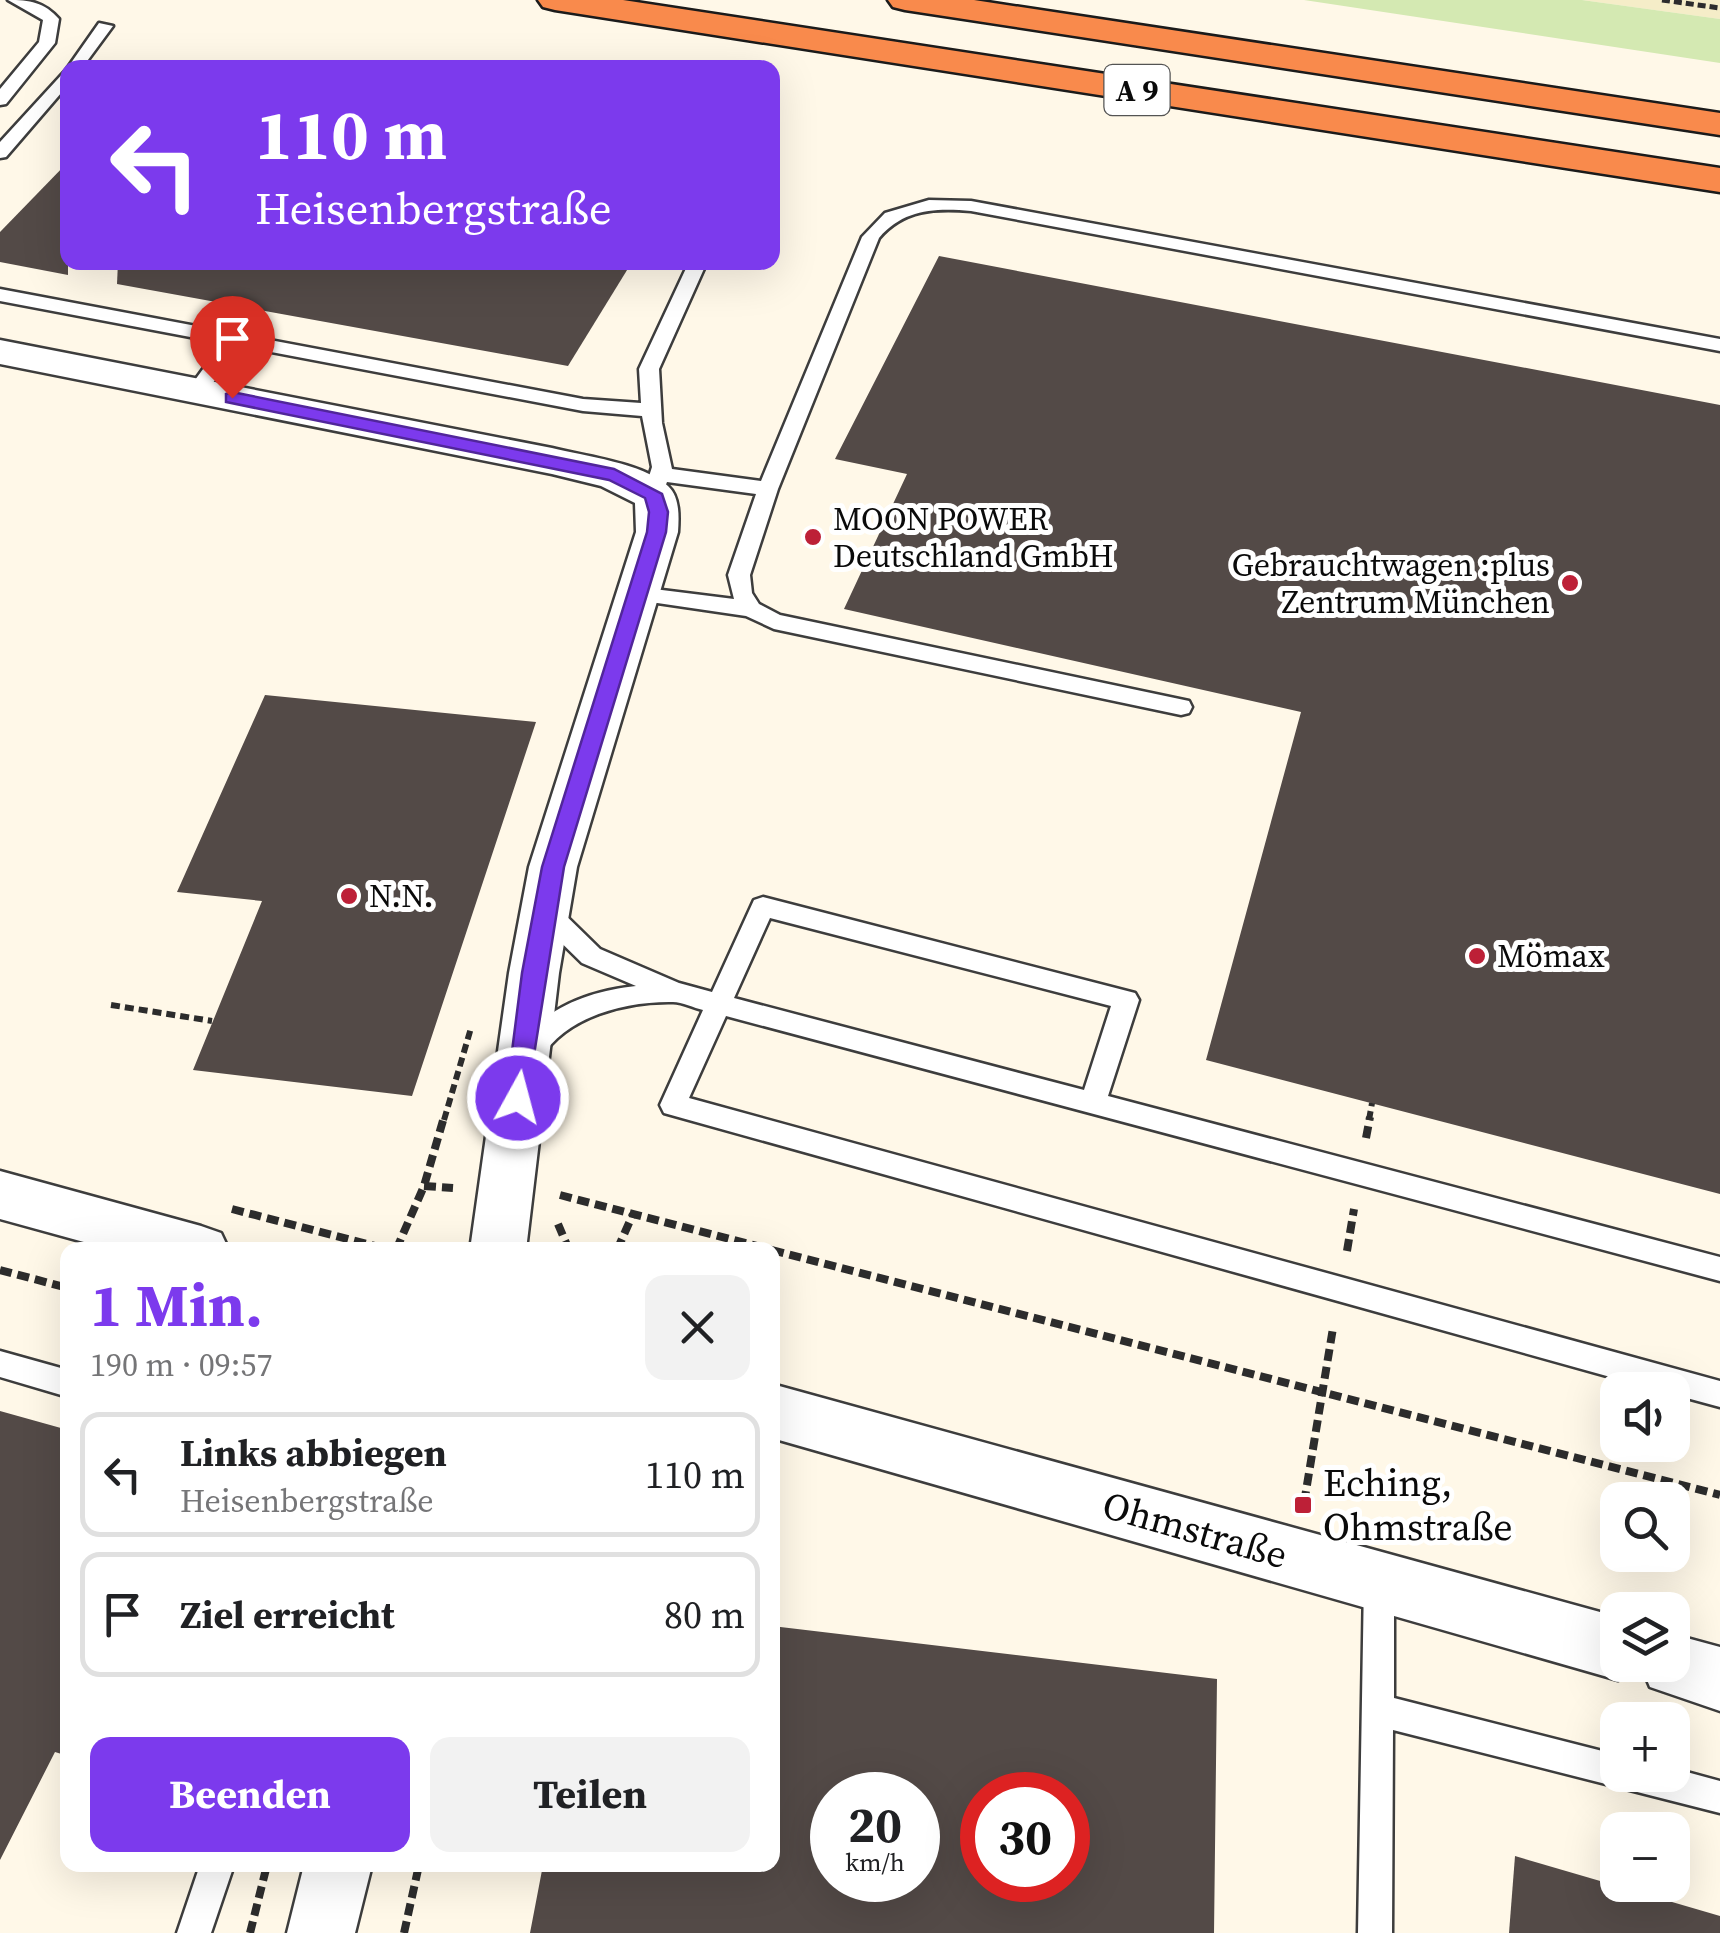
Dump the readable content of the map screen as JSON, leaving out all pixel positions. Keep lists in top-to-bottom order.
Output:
{
  "streets": {
    "highway": ["A 9"],
    "street": ["Ohmstraße"]
  },
  "places": {
    "other": [
      "MOON POWER Deutschland GmbH",
      "Gebrauchtwagen :plus Zentrum München",
      "N.N.",
      "Mömax"
    ],
    "transit": ["Eching, Ohmstraße"]
  },
  "page": {
    "turn": ["110 m", "Heisenbergstraße"],
    "heading": ["1 Min.", "190 m · 09:57"],
    "map_buttons": ["+", "−"],
    "list": [
      {
        "name": "Links abbiegen",
        "note": "Heisenbergstraße",
        "value": "110 m"
      },
      {
        "name": "Ziel erreicht",
        "value": "80 m"
      }
    ],
    "buttons": ["Beenden", "Teilen"],
    "speed": "20 km/h",
    "limit": "30"
  }
}
